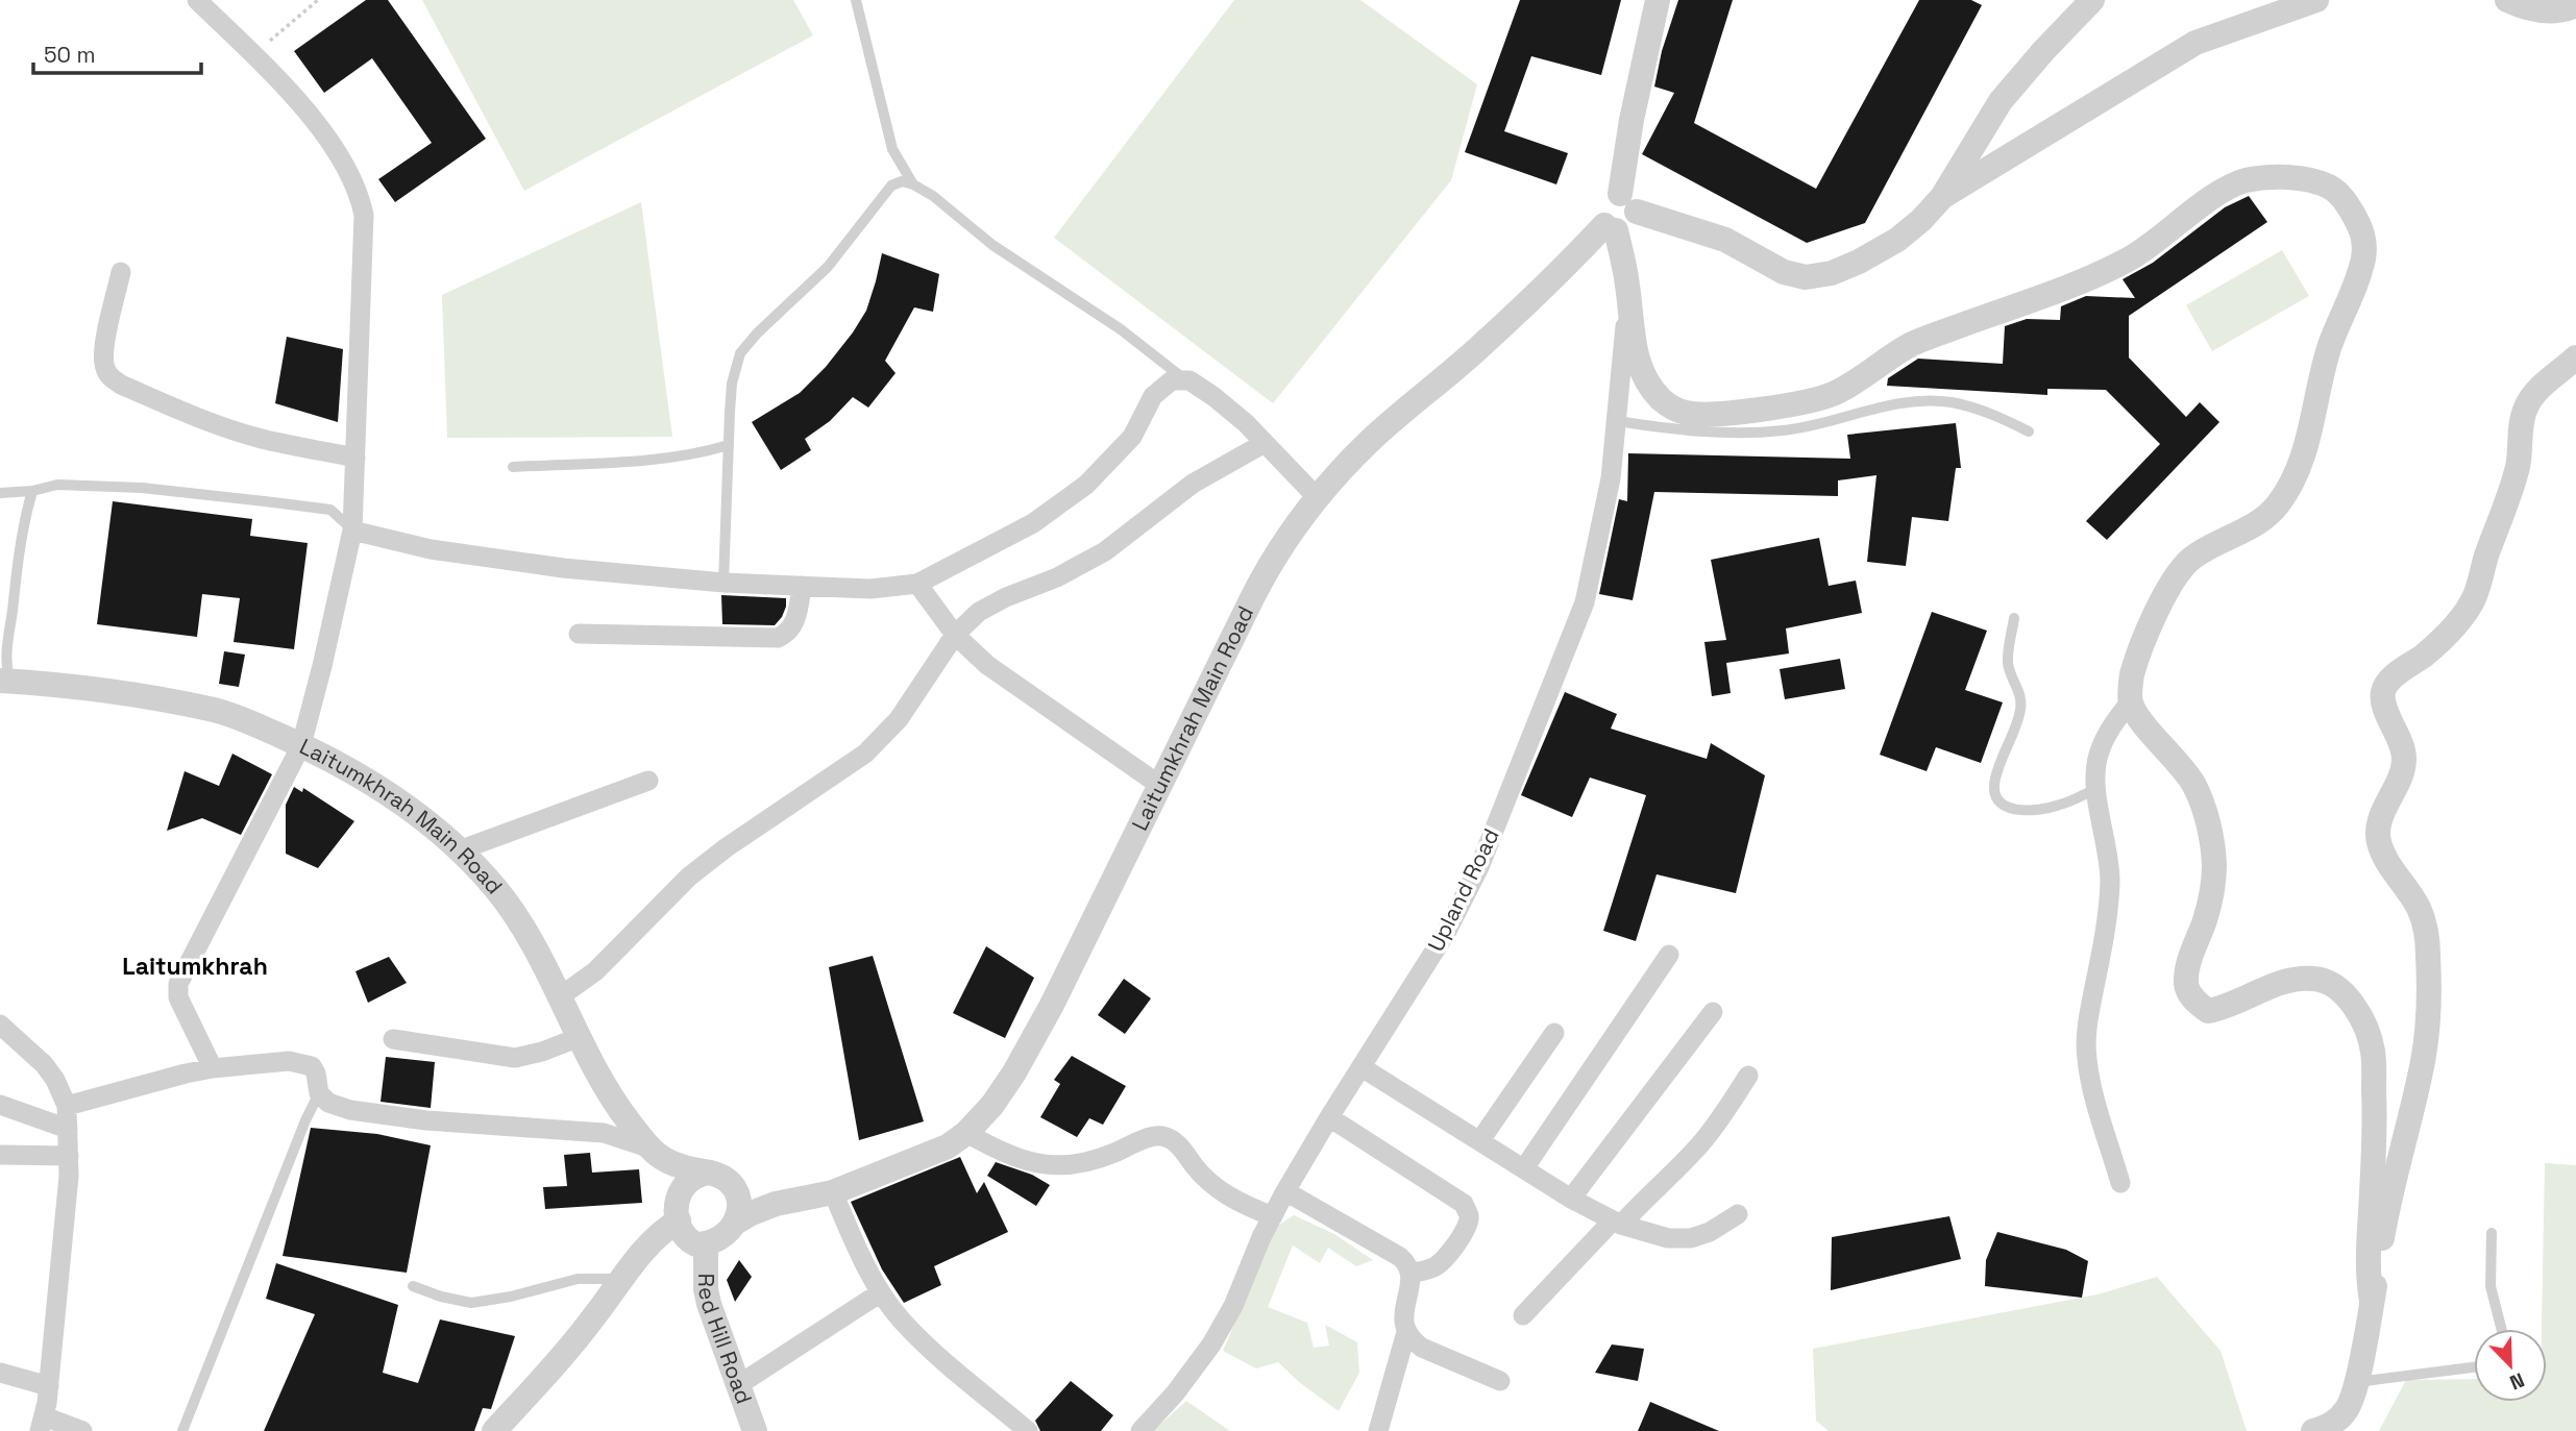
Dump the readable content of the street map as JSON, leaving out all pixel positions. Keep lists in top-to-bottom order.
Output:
{
  "streets": {
    "street": ["Laitumkhrah Main Road", "Upland Road", "Red Hill Road"]
  },
  "crossings": [
    ["Laitumkhrah Main Road", "Red Hill Road"]
  ],
  "districts": ["Laitumkhrah"],
  "scale_bar": "50 m",
  "north": "bottom right"
}
